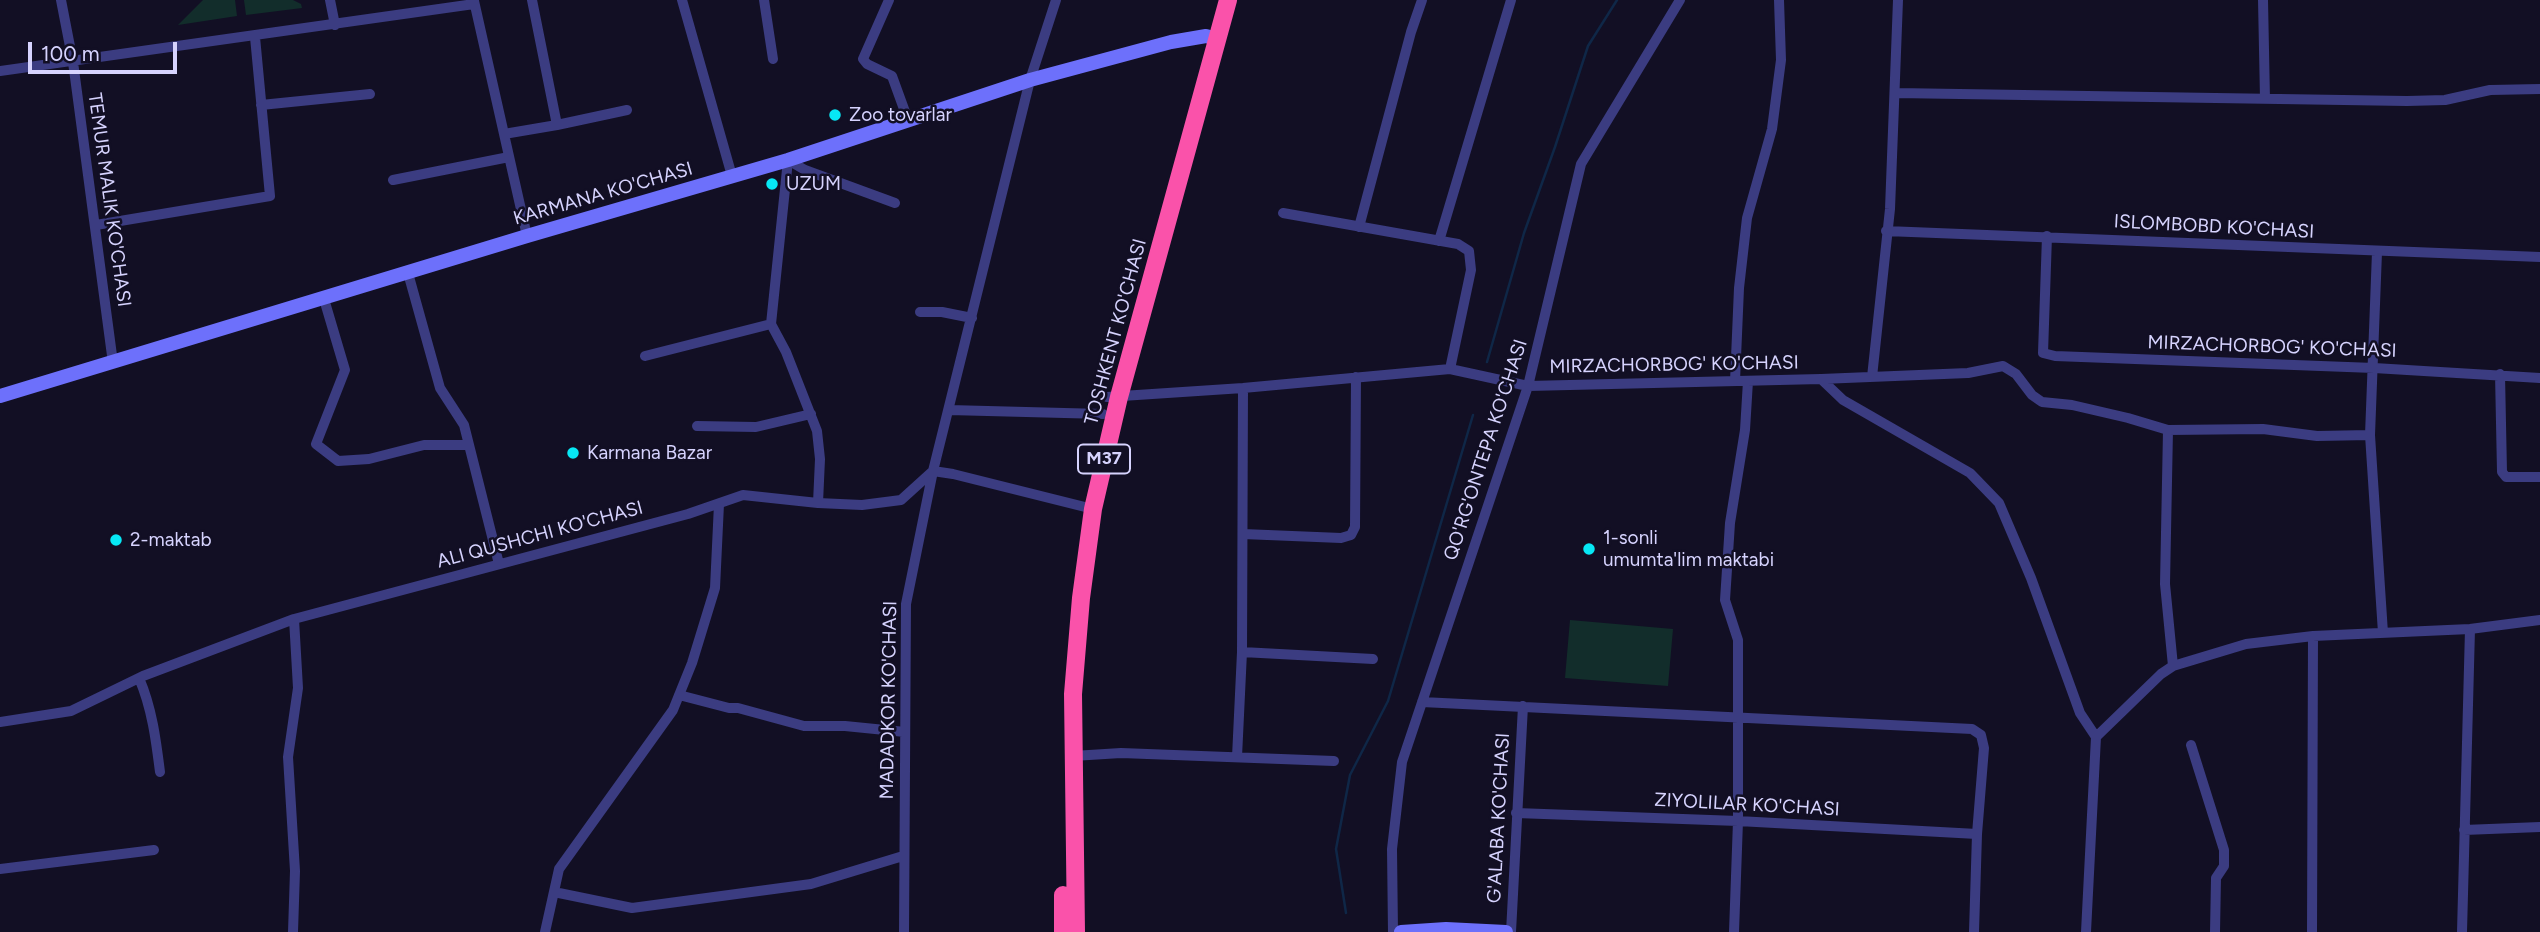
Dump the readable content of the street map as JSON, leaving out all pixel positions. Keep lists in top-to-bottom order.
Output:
{
  "streets": {
    "highway": ["TOSHKENT KO'CHASI", "M37"],
    "main road": ["KARMANA KO'CHASI"],
    "street": [
      "TEMUR MALIK KO'CHASI",
      "ISLOMBOBD KO'CHASI",
      "MIRZACHORBOG' KO'CHASI",
      "QO'RG'ONTEPA KO'CHASI",
      "ALI QUSHCHI KO'CHASI",
      "MADADKOR KO'CHASI",
      "ZIYOLILAR KO'CHASI",
      "G'ALABA KO'CHASI"
    ]
  },
  "crossings": [
    ["KARMANA KO'CHASI", "TEMUR MALIK KO'CHASI"],
    ["KARMANA KO'CHASI", "TOSHKENT KO'CHASI"],
    ["KARMANA KO'CHASI", "MADADKOR KO'CHASI"],
    ["ISLOMBOBD KO'CHASI", "MIRZACHORBOG' KO'CHASI"],
    ["TOSHKENT KO'CHASI", "MIRZACHORBOG' KO'CHASI"],
    ["MIRZACHORBOG' KO'CHASI", "QO'RG'ONTEPA KO'CHASI"],
    ["MIRZACHORBOG' KO'CHASI", "MADADKOR KO'CHASI"],
    ["ALI QUSHCHI KO'CHASI", "MADADKOR KO'CHASI"],
    ["ZIYOLILAR KO'CHASI", "G'ALABA KO'CHASI"]
  ],
  "places": [
    "Zoo tovarlar",
    "UZUM",
    "Karmana Bazar",
    "2-maktab",
    "1-sonli umumta'lim maktabi"
  ],
  "scale_bar": "100 m"
}
